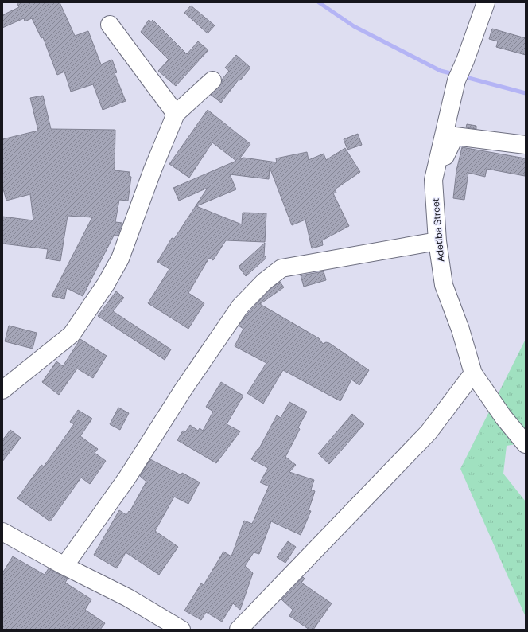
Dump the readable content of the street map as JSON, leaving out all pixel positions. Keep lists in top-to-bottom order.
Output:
{
  "streets": {
    "street": ["Adetiba Street"]
  }
}
